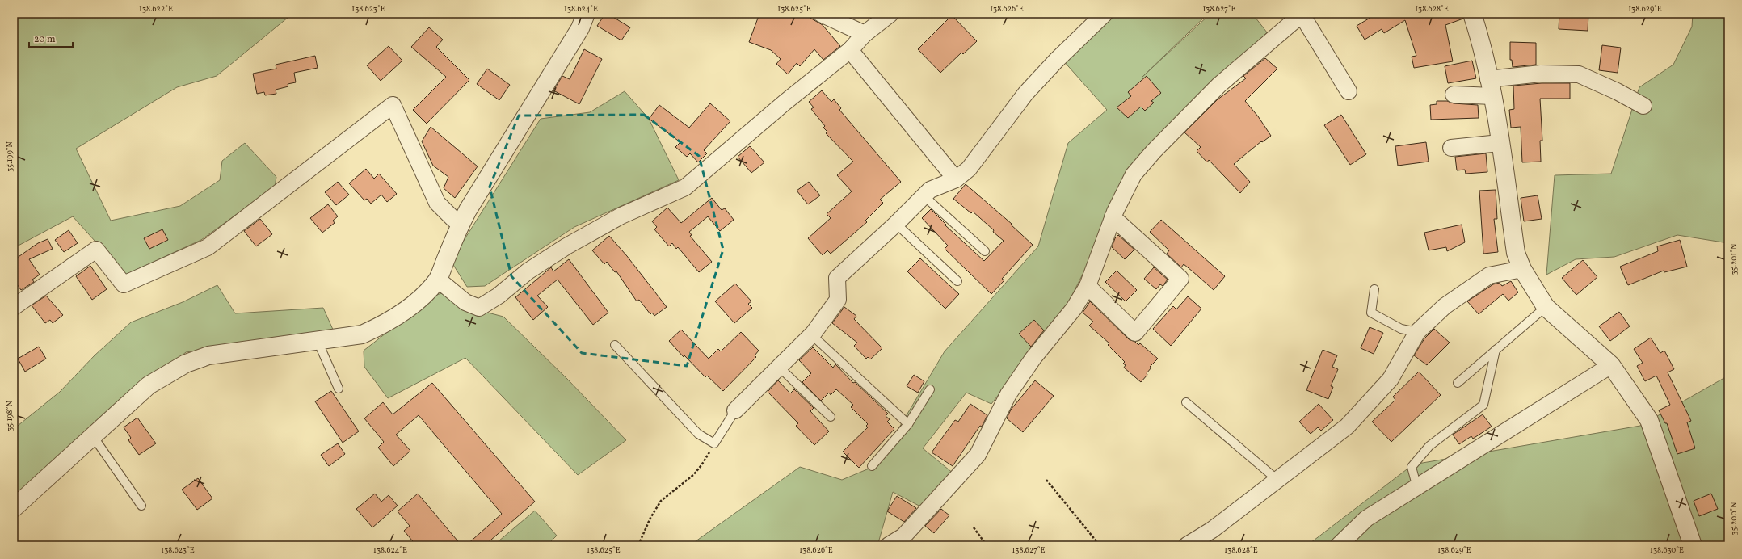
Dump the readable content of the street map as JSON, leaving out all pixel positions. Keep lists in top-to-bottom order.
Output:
{
  "scale_bar": "20 m",
  "coordinates": [
    "138.622°E",
    "138.623°E",
    "138.624°E",
    "138.625°E",
    "138.626°E",
    "138.627°E",
    "138.628°E",
    "138.629°E",
    "35.199°N",
    "35.201°N",
    "35.198°N",
    "35.200°N",
    "138.630°E"
  ]
}
